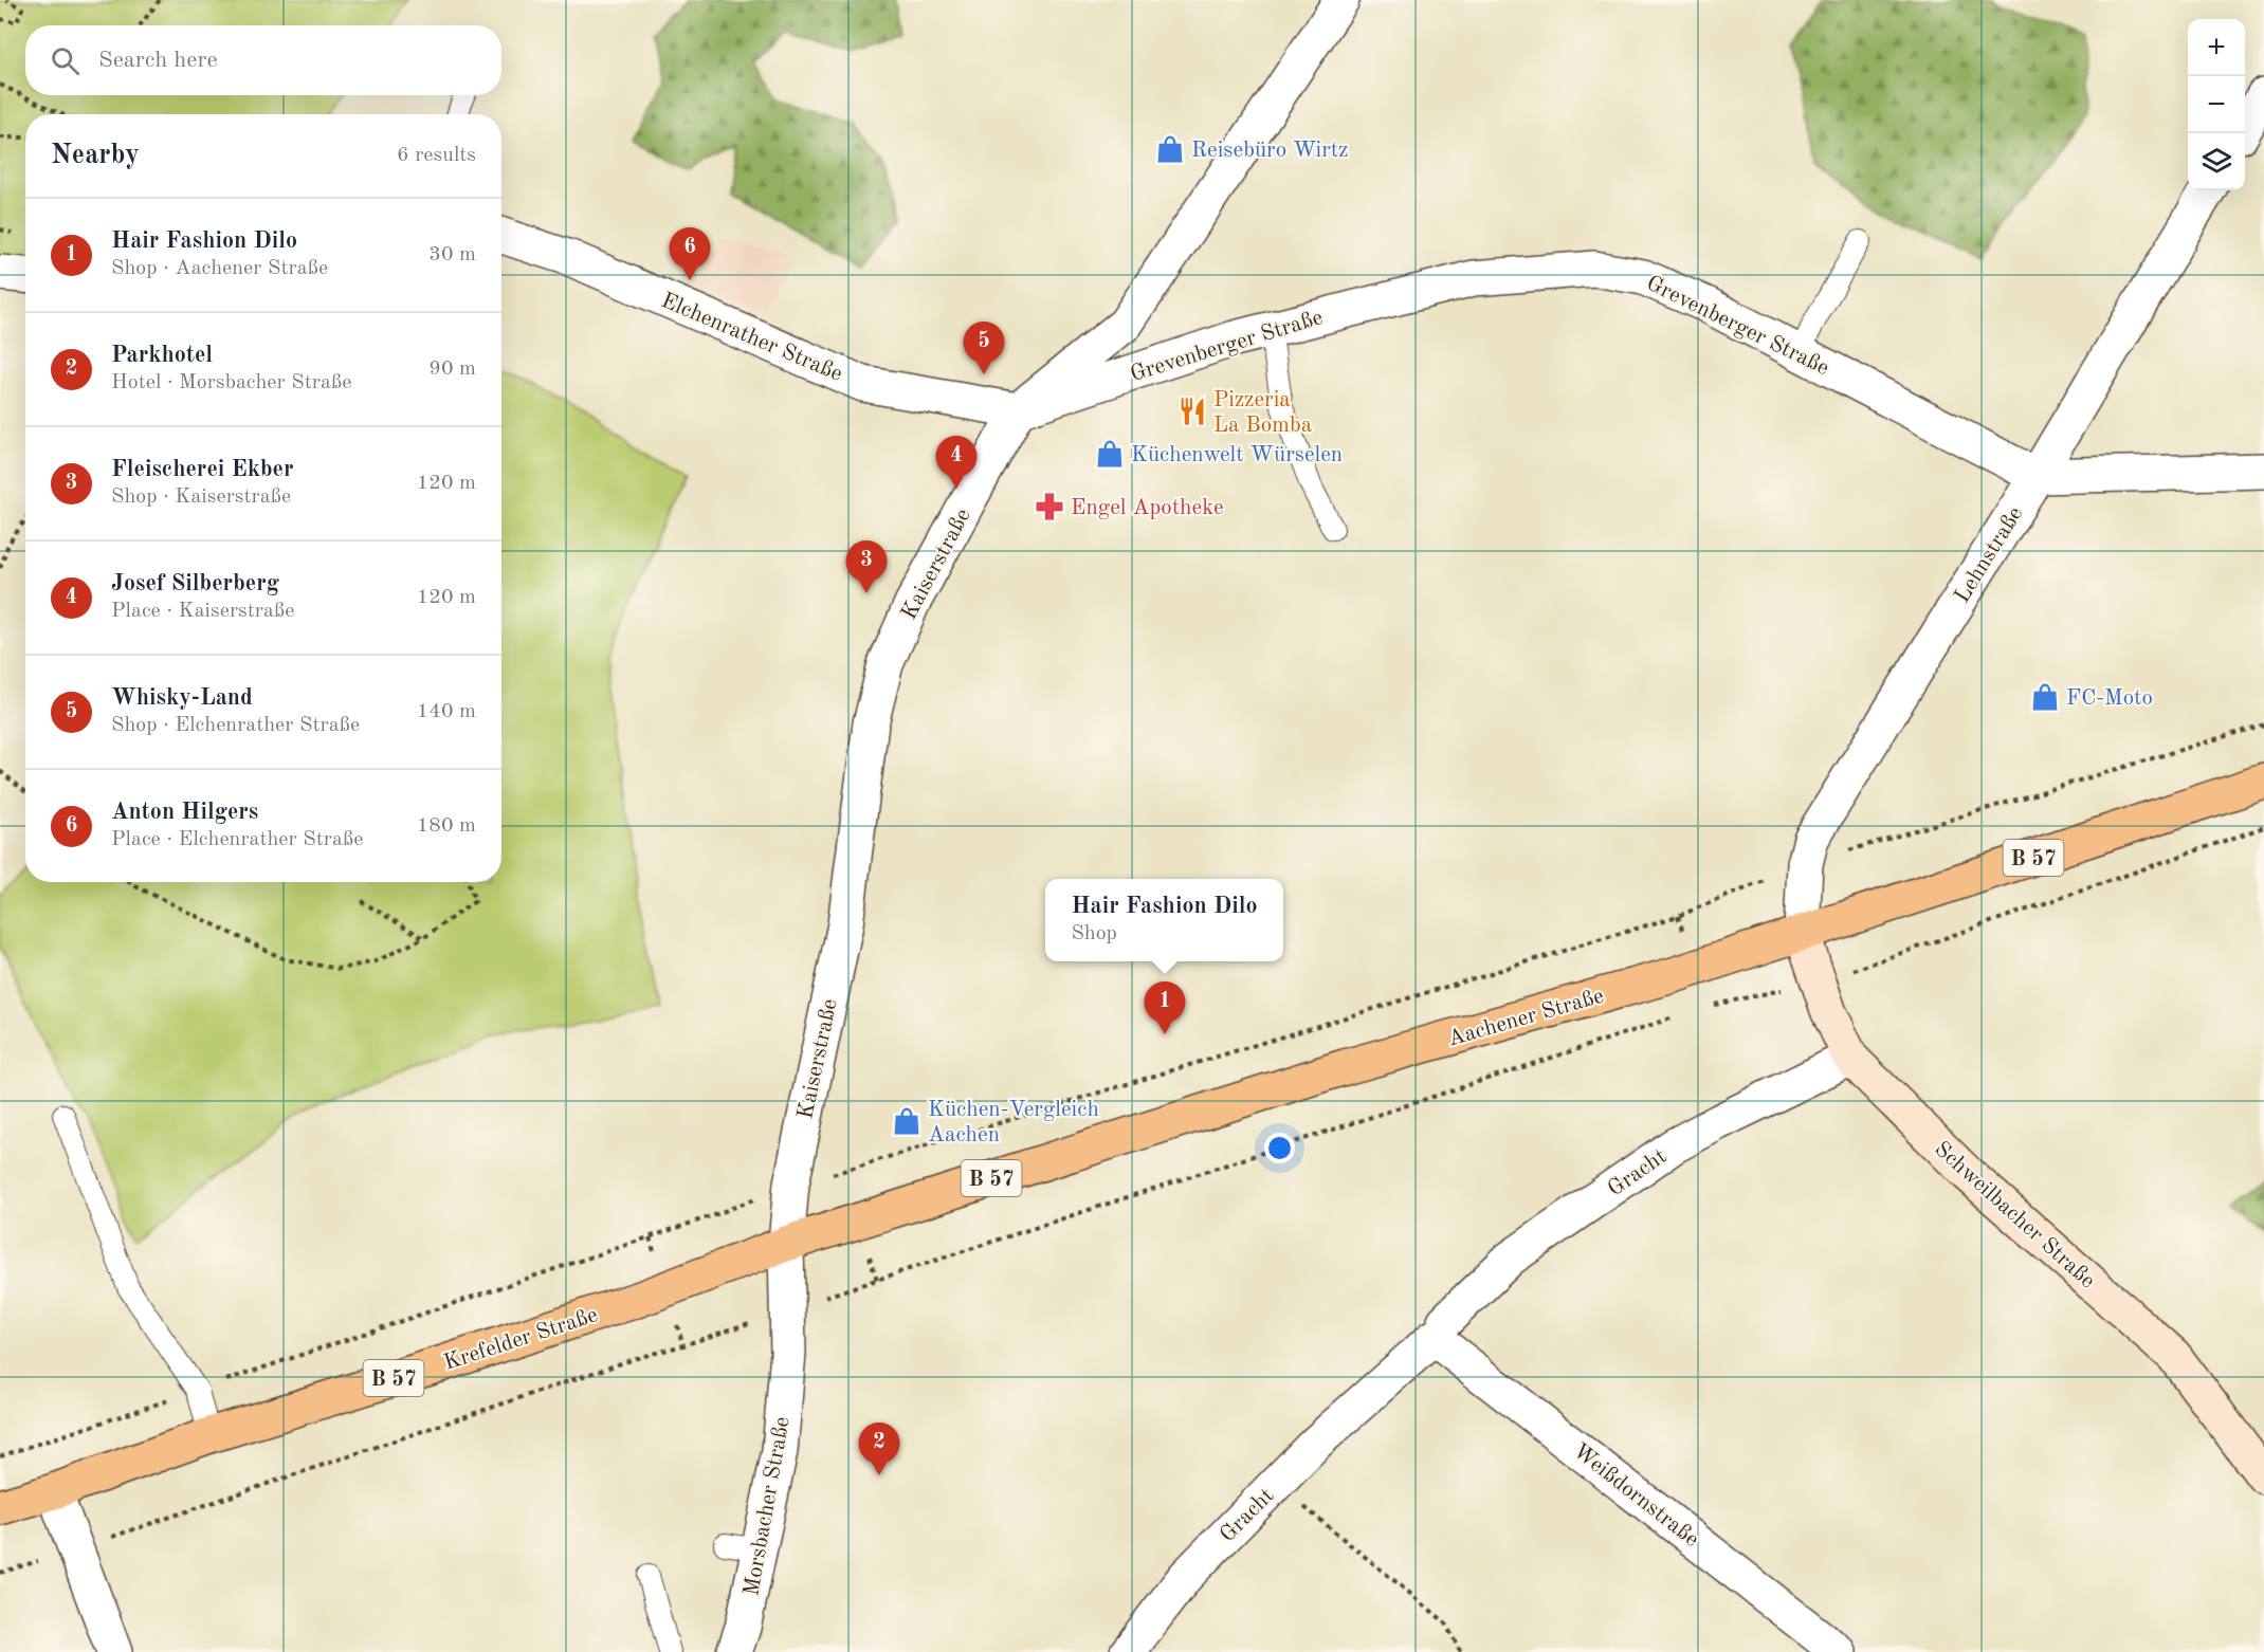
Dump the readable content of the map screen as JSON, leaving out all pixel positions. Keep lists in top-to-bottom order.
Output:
{
  "streets": {
    "main road": [
      "B 57",
      "Aachener Straße",
      "Schweilbacher Straße",
      "Krefelder Straße"
    ],
    "street": [
      "Grevenberger Straße",
      "Elchenrather Straße",
      "Lehnstraße",
      "Kaiserstraße",
      "Gracht",
      "Weißdornstraße",
      "Morsbacher Straße"
    ]
  },
  "crossings": [
    ["Grevenberger Straße", "Elchenrather Straße"],
    ["Grevenberger Straße", "Lehnstraße"],
    ["Grevenberger Straße", "Kaiserstraße"],
    ["Elchenrather Straße", "Kaiserstraße"],
    ["Lehnstraße", "Aachener Straße"],
    ["Lehnstraße", "Schweilbacher Straße"],
    ["Kaiserstraße", "Aachener Straße"],
    ["Kaiserstraße", "Krefelder Straße"],
    ["Kaiserstraße", "Morsbacher Straße"],
    ["Aachener Straße", "Schweilbacher Straße"],
    ["Aachener Straße", "Krefelder Straße"],
    ["Aachener Straße", "Morsbacher Straße"],
    ["Gracht", "Schweilbacher Straße"],
    ["Gracht", "Weißdornstraße"],
    ["Krefelder Straße", "Morsbacher Straße"]
  ],
  "places": {
    "shop": [
      "Reisebüro Wirtz",
      "Küchenwelt Würselen",
      "FC-Moto",
      "Küchen-Vergleich Aachen"
    ],
    "restaurant": ["Pizzeria La Bomba"],
    "pharmacy": ["Engel Apotheke"]
  },
  "page": {
    "map_buttons": ["+", "−"],
    "search": "Search here",
    "heading": ["Nearby", "6 results"],
    "list": [
      {
        "mark": "1",
        "name": "Hair Fashion Dilo",
        "note": "Shop · Aachener Straße",
        "value": "30 m"
      },
      {
        "mark": "2",
        "name": "Parkhotel",
        "note": "Hotel · Morsbacher Straße",
        "value": "90 m"
      },
      {
        "mark": "3",
        "name": "Fleischerei Ekber",
        "note": "Shop · Kaiserstraße",
        "value": "120 m"
      },
      {
        "mark": "4",
        "name": "Josef Silberberg",
        "note": "Place · Kaiserstraße",
        "value": "120 m"
      },
      {
        "mark": "5",
        "name": "Whisky-Land",
        "note": "Shop · Elchenrather Straße",
        "value": "140 m"
      },
      {
        "mark": "6",
        "name": "Anton Hilgers",
        "note": "Place · Elchenrather Straße",
        "value": "180 m"
      }
    ],
    "pins": [
      "6",
      "5",
      "4",
      "3",
      "1",
      "2"
    ],
    "popup": ["Hair Fashion Dilo", "Shop"]
  }
}
